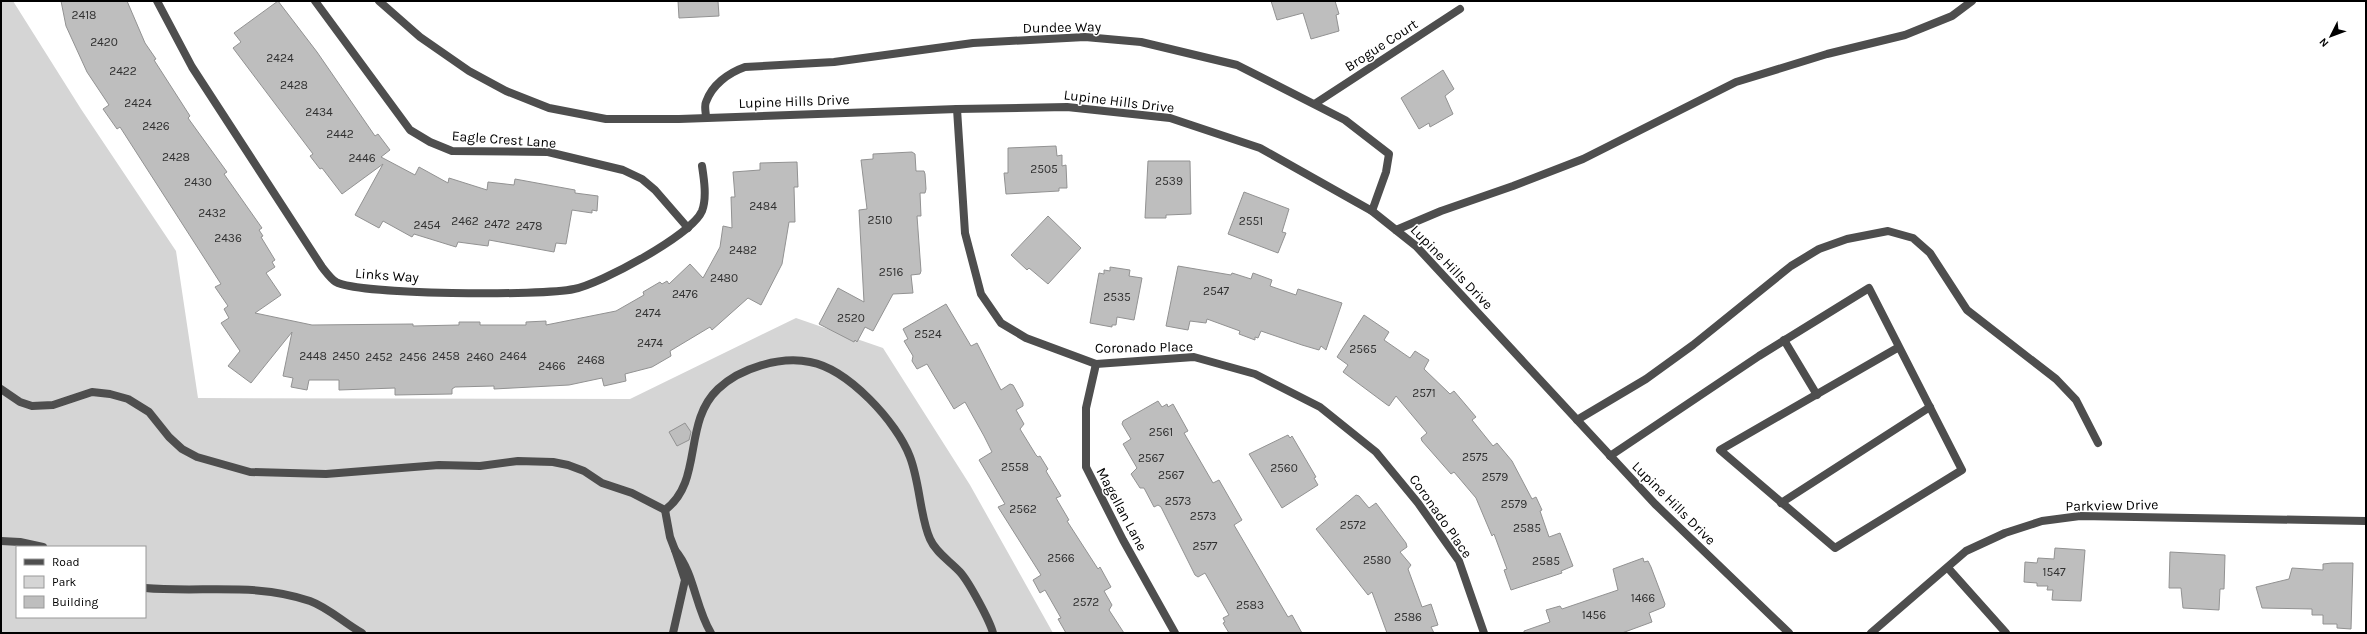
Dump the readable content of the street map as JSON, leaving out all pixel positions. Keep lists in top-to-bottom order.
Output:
{
  "streets": {
    "street": [
      "Dundee Way",
      "Brogue Court",
      "Lupine Hills Drive",
      "Eagle Crest Lane",
      "Links Way",
      "Coronado Place",
      "Parkview Drive",
      "Magellan Lane"
    ]
  },
  "crossings": [
    ["Dundee Way", "Brogue Court"],
    ["Dundee Way", "Lupine Hills Drive"],
    ["Lupine Hills Drive", "Coronado Place"],
    ["Eagle Crest Lane", "Links Way"],
    ["Coronado Place", "Magellan Lane"]
  ],
  "house_numbers": [
    "2418",
    "2420",
    "2424",
    "2422",
    "2428",
    "2424",
    "2434",
    "2426",
    "2442",
    "2428",
    "2446",
    "2505",
    "2539",
    "2430",
    "2484",
    "2432",
    "2510",
    "2462",
    "2551",
    "2472",
    "2454",
    "2478",
    "2436",
    "2482",
    "2516",
    "2480",
    "2547",
    "2476",
    "2535",
    "2474",
    "2520",
    "2524",
    "2474",
    "2565",
    "2448",
    "2450",
    "2458",
    "2464",
    "2452",
    "2456",
    "2460",
    "2468",
    "2466",
    "2571",
    "2561",
    "2575",
    "2567",
    "2558",
    "2560",
    "2567",
    "2579",
    "2573",
    "2579",
    "2562",
    "2573",
    "2572",
    "2585",
    "2577",
    "2566",
    "2580",
    "2585",
    "1547",
    "1466",
    "2572",
    "2583",
    "1456",
    "2586"
  ],
  "legend": ["Road", "Park", "Building"],
  "north": "bottom left"
}
